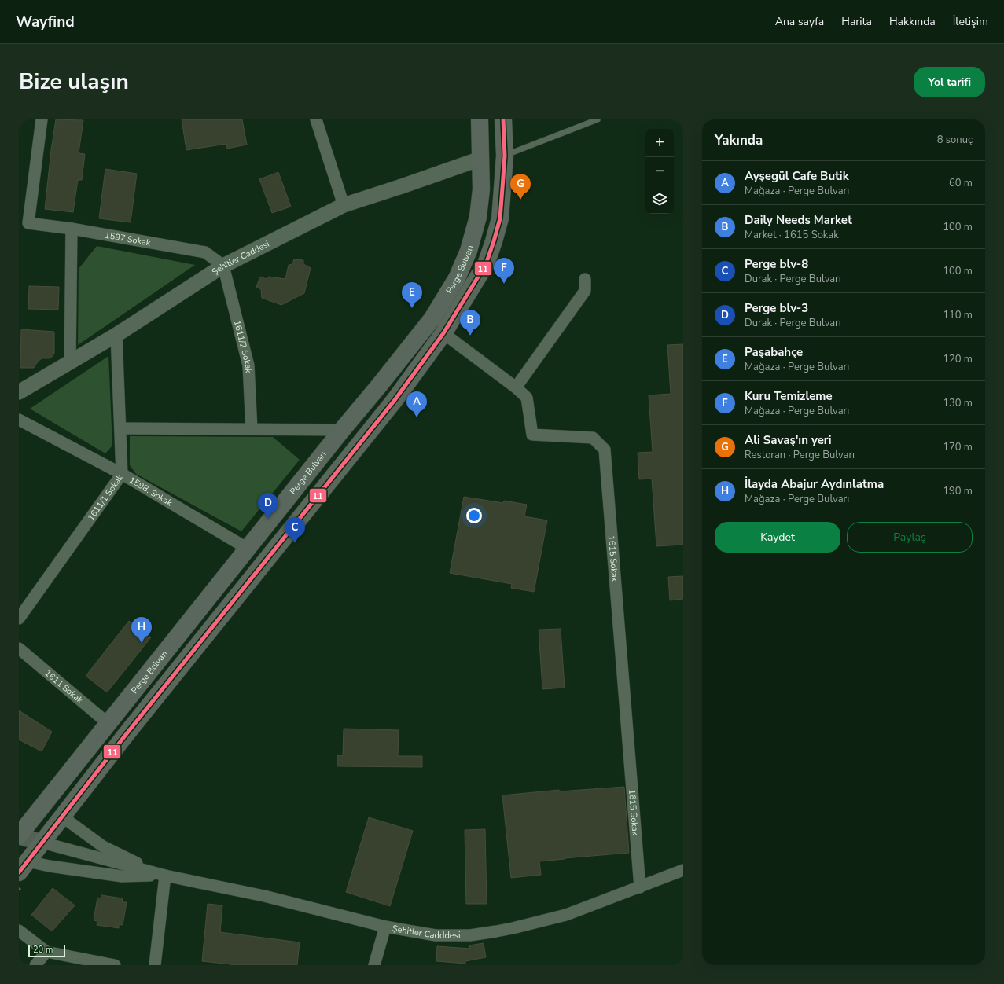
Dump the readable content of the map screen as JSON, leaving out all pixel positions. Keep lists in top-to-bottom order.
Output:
{
  "streets": {
    "main road": ["Perge Bulvarı"],
    "street": [
      "1597 Sokak",
      "Şehitler Caddesi",
      "1611/2 Sokak",
      "1598. Sokak",
      "1611/1 Sokak",
      "1615 Sokak",
      "1611 Sokak",
      "Şehitler Cadddesi"
    ]
  },
  "crossings": [
    ["1597 Sokak", "Şehitler Caddesi"],
    ["1597 Sokak", "1611/2 Sokak"],
    ["Şehitler Caddesi", "Perge Bulvarı"],
    ["Şehitler Caddesi", "1611/2 Sokak"],
    ["Şehitler Caddesi", "1611/1 Sokak"],
    ["Perge Bulvarı", "1598. Sokak"],
    ["Perge Bulvarı", "1611 Sokak"],
    ["1598. Sokak", "1611/1 Sokak"],
    ["1615 Sokak", "Şehitler Cadddesi"]
  ],
  "lines": ["transit line 11"],
  "scale_bar": "20 m",
  "page": {
    "header": "Wayfind",
    "nav": [
      "Ana sayfa",
      "Harita",
      "Hakkında",
      "İletişim"
    ],
    "title": "Bize ulaşın",
    "buttons": [
      "Yol tarifi",
      ["Kaydet", "Paylaş"]
    ],
    "heading": ["Yakında", "8 sonuç"],
    "map_buttons": ["+", "−"],
    "list": [
      {
        "mark": "A",
        "name": "Ayşegül Cafe Butik",
        "note": "Mağaza · Perge Bulvarı",
        "value": "60 m"
      },
      {
        "mark": "B",
        "name": "Daily Needs Market",
        "note": "Market · 1615 Sokak",
        "value": "100 m"
      },
      {
        "mark": "C",
        "name": "Perge blv-8",
        "note": "Durak · Perge Bulvarı",
        "value": "100 m"
      },
      {
        "mark": "D",
        "name": "Perge blv-3",
        "note": "Durak · Perge Bulvarı",
        "value": "110 m"
      },
      {
        "mark": "E",
        "name": "Paşabahçe",
        "note": "Mağaza · Perge Bulvarı",
        "value": "120 m"
      },
      {
        "mark": "F",
        "name": "Kuru Temizleme",
        "note": "Mağaza · Perge Bulvarı",
        "value": "130 m"
      },
      {
        "mark": "G",
        "name": "Ali Savaş'ın yeri",
        "note": "Restoran · Perge Bulvarı",
        "value": "170 m"
      },
      {
        "mark": "H",
        "name": "İlayda Abajur Aydınlatma",
        "note": "Mağaza · Perge Bulvarı",
        "value": "190 m"
      }
    ],
    "pins": [
      "G",
      "F",
      "E",
      "B",
      "A",
      "D",
      "C",
      "H"
    ],
    "scale": "20 m"
  }
}
